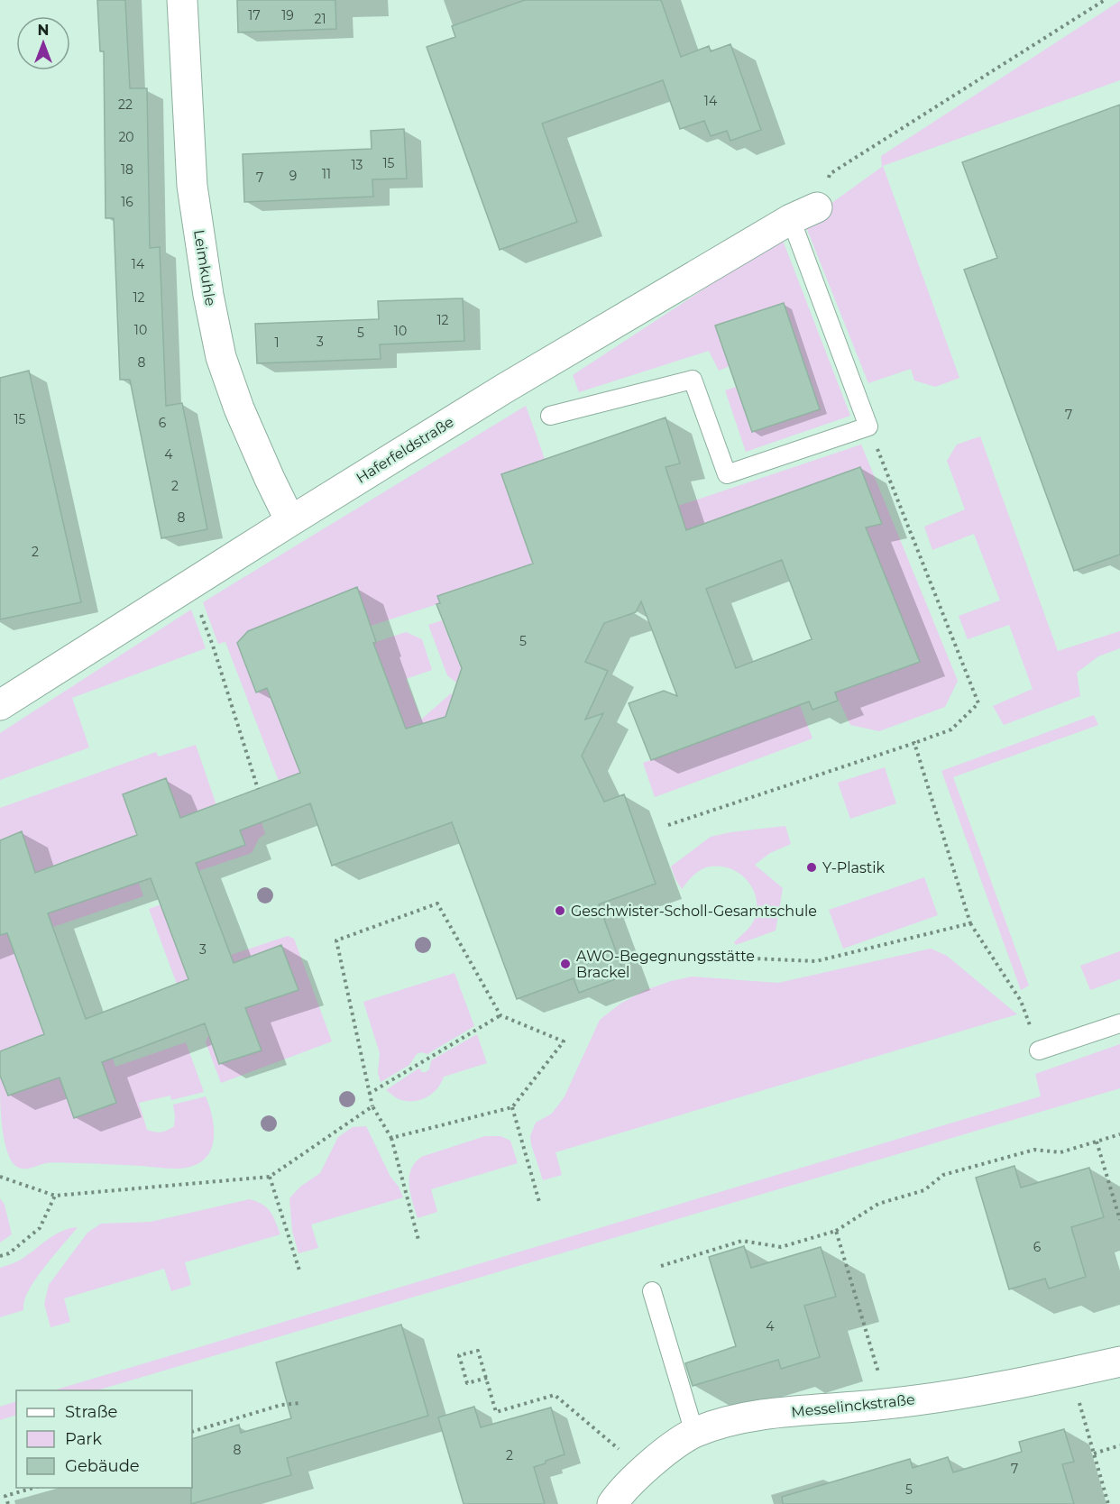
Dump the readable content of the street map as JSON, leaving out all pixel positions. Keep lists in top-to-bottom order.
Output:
{
  "streets": {
    "street": ["Leimkuhle", "Haferfeldstraße", "Messelinckstraße"]
  },
  "crossings": [
    ["Leimkuhle", "Haferfeldstraße"]
  ],
  "places": ["Y-Plastik", "Geschwister-Scholl-Gesamtschule", "AWO-Begegnungsstätte Brackel"],
  "house_numbers": [
    "17",
    "19",
    "21",
    "14",
    "22",
    "20",
    "15",
    "13",
    "18",
    "11",
    "9",
    "7",
    "16",
    "14",
    "12",
    "12",
    "10",
    "10",
    "5",
    "3",
    "1",
    "8",
    "7",
    "15",
    "6",
    "4",
    "2",
    "8",
    "2",
    "5",
    "3",
    "6",
    "4",
    "8",
    "2",
    "7",
    "5"
  ],
  "legend": ["Straße", "Park", "Gebäude"],
  "north": "top"
}
